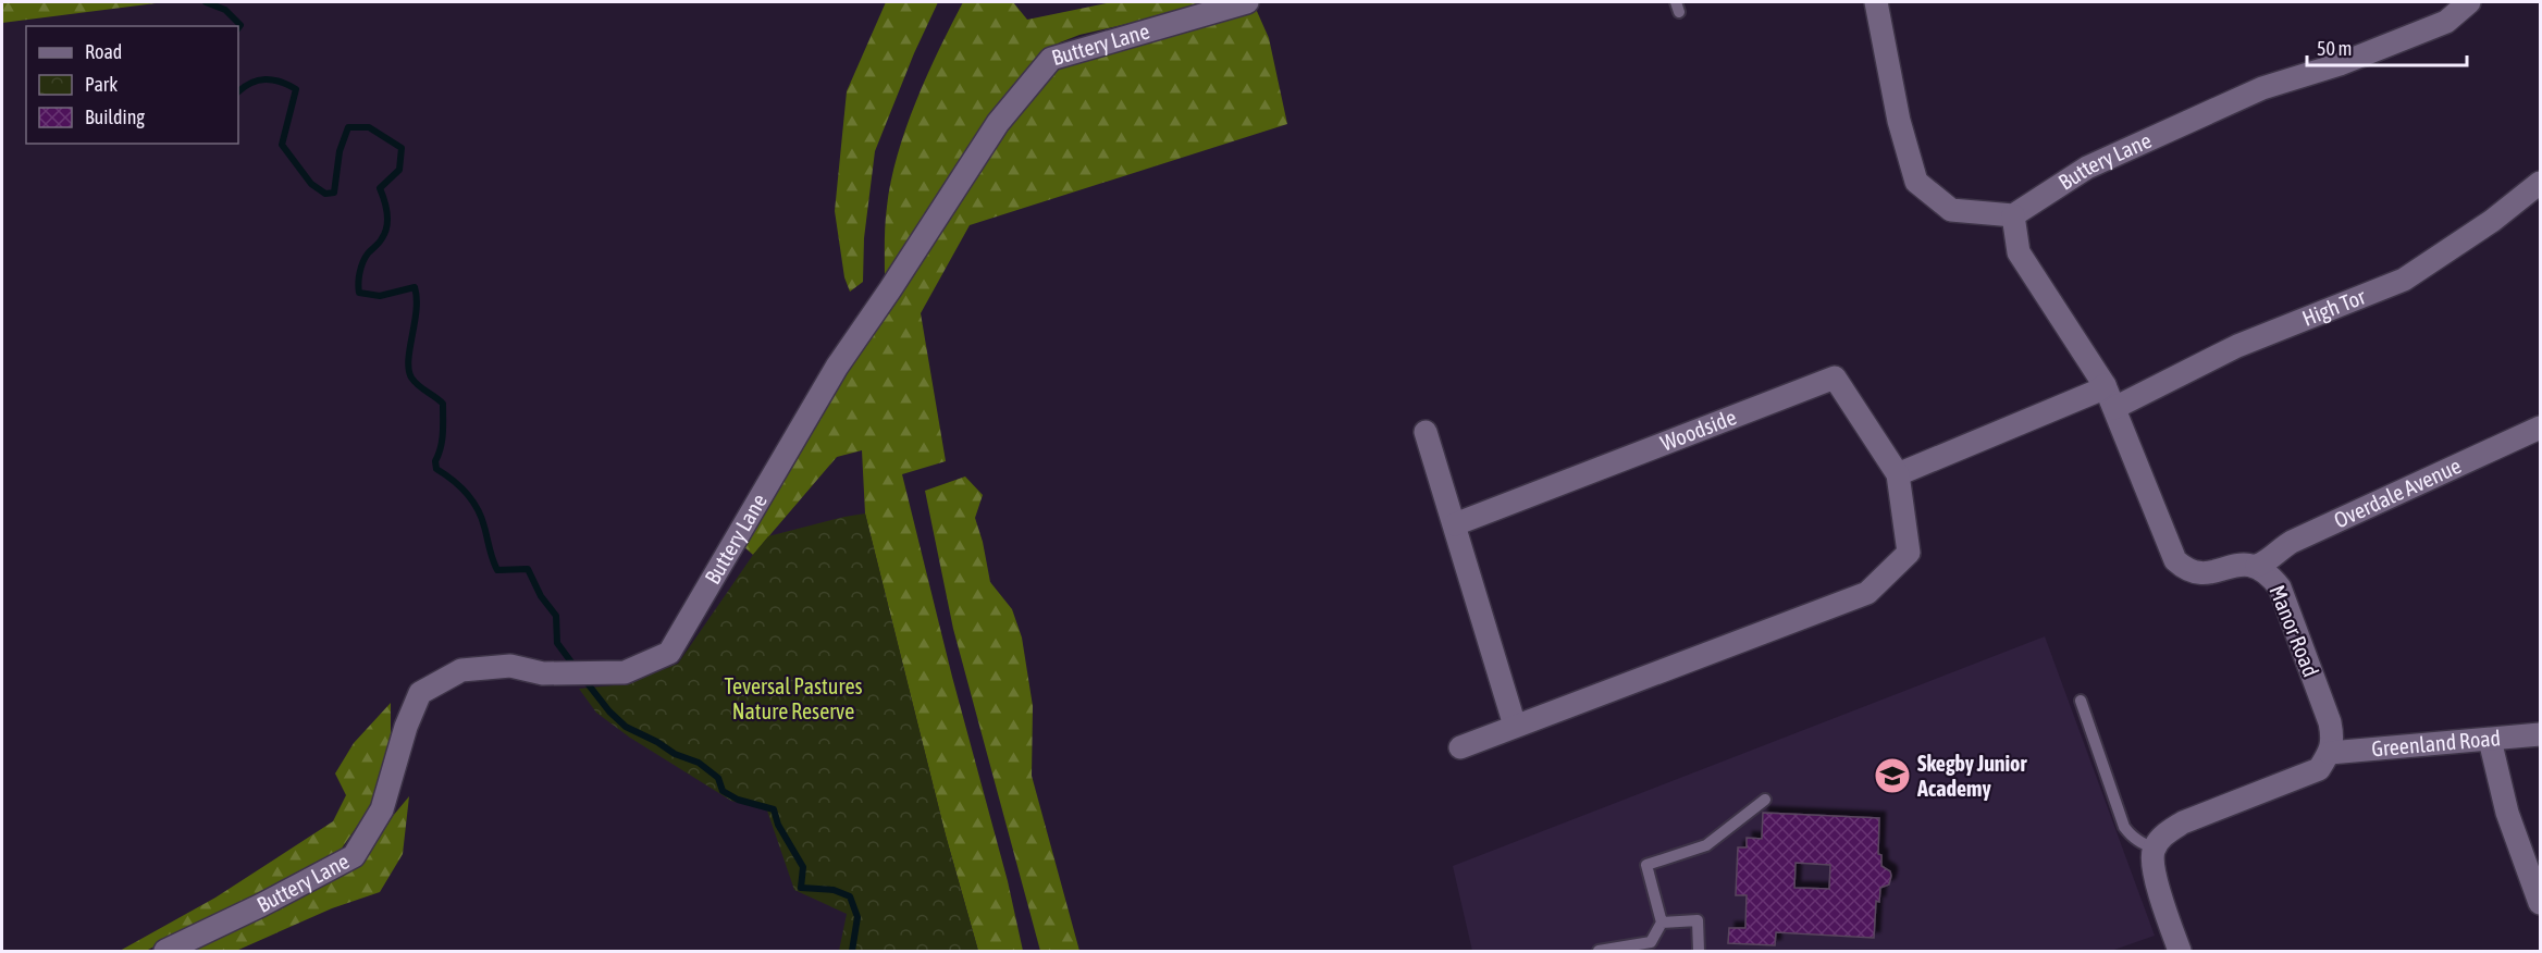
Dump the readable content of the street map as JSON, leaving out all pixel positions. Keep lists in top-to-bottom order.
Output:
{
  "streets": {
    "street": [
      "Buttery Lane",
      "High Tor",
      "Woodside",
      "Overdale Avenue",
      "Manor Road",
      "Greenland Road"
    ]
  },
  "crossings": [
    ["Buttery Lane", "Manor Road"],
    ["High Tor", "Manor Road"],
    ["Overdale Avenue", "Manor Road"],
    ["Manor Road", "Greenland Road"]
  ],
  "parks": ["Teversal Pastures Nature Reserve"],
  "places": {
    "school or university": ["Skegby Junior Academy"]
  },
  "legend": ["Road", "Park", "Building"],
  "scale_bar": "50 m"
}
